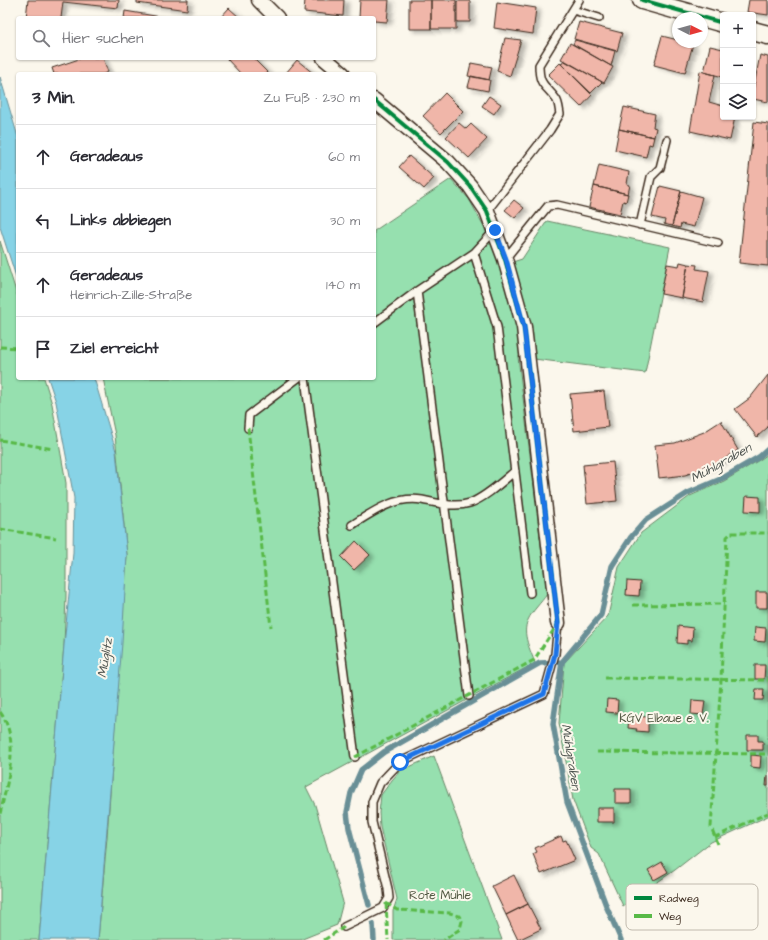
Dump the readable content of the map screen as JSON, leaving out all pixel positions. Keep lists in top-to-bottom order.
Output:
{
  "water": ["Mühlgraben", "Müglitz"],
  "parks": ["KGV Elbaue e. V.", "Rote Mühle"],
  "legend": ["Radweg", "Weg"],
  "north": "right",
  "page": {
    "map_buttons": ["+", "−"],
    "search": "Hier suchen",
    "heading": ["3 Min.", "Zu Fuß · 230 m"],
    "list": [
      ["Geradeaus", "60 m"],
      ["Links abbiegen", "30 m"],
      ["Geradeaus", "Heinrich-Zille-Straße", "140 m"],
      "Ziel erreicht"
    ]
  }
}
